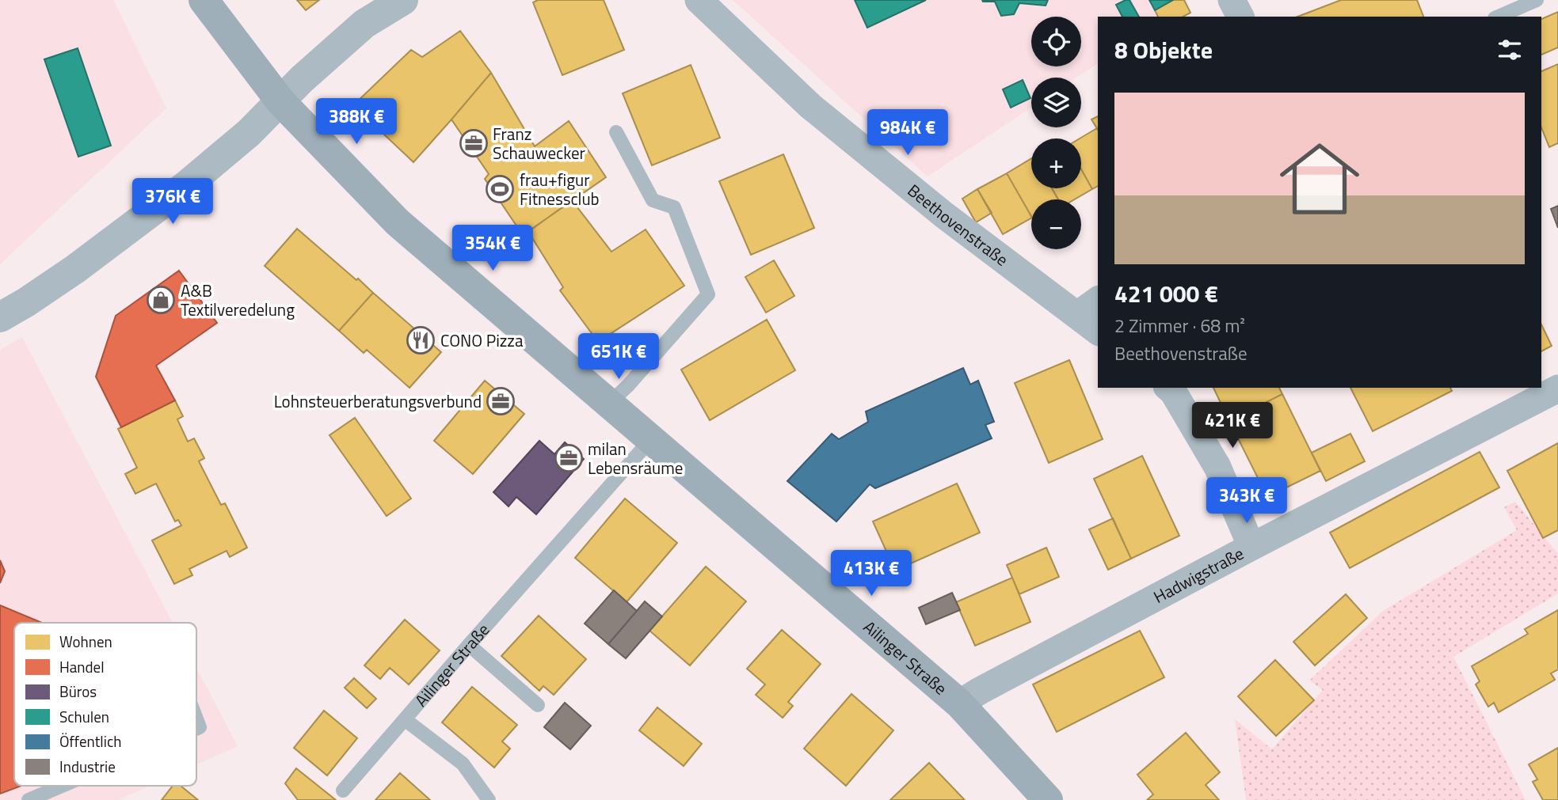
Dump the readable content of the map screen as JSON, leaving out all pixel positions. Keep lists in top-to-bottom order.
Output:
{
  "streets": {
    "main road": ["Ailinger Straße"],
    "street": ["Beethovenstraße", "Hadwigstraße"]
  },
  "crossings": [
    ["Hadwigstraße", "Ailinger Straße"]
  ],
  "places": {
    "office": ["Franz Schauwecker", "Lohnsteuerberatungsverbund", "milan Lebensräume"],
    "sports": ["frau+figur Fitnessclub"],
    "shop": ["A&B Textilveredelung"],
    "restaurant": ["CONO Pizza"]
  },
  "legend": [
    "Wohnen",
    "Handel",
    "Büros",
    "Schulen",
    "Öffentlich",
    "Industrie"
  ],
  "page": {
    "map_buttons": ["+", "−"],
    "heading": "8 Objekte",
    "list": [
      {
        "name": "421 000 €",
        "note": "2 Zimmer · 68 m² · Beethovenstraße"
      }
    ],
    "price": [
      "388K €",
      "984K €",
      "376K €",
      "354K €",
      "651K €",
      "421K €",
      "343K €",
      "413K €"
    ]
  }
}
